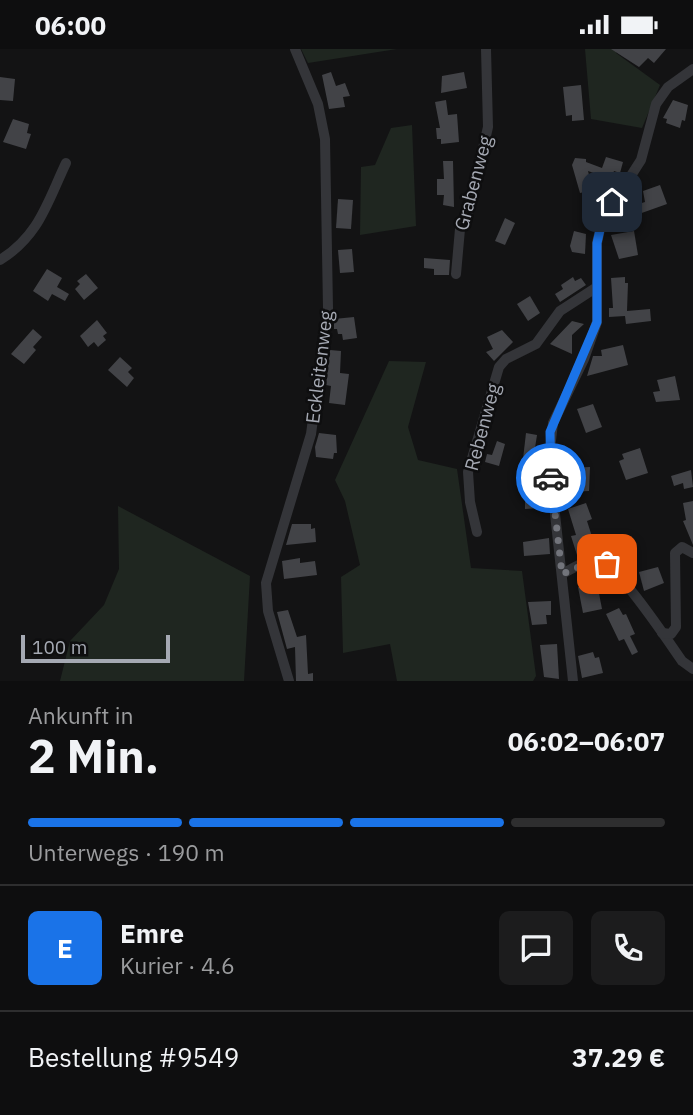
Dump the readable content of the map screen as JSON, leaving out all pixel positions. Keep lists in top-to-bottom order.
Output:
{
  "streets": {
    "street": ["Grabenweg", "Eckleitenweg", "Rebenweg"]
  },
  "scale_bar": "100 m",
  "page": {
    "status": "06:00",
    "scale": "100 m",
    "heading": ["2 Min.", "Ankunft in", "06:02–06:07"],
    "panel": [
      "Emre",
      "Kurier · 4.6",
      "Bestellung #9549",
      "37.29 €"
    ],
    "bar": "Unterwegs · 190 m",
    "round": "E"
  }
}
